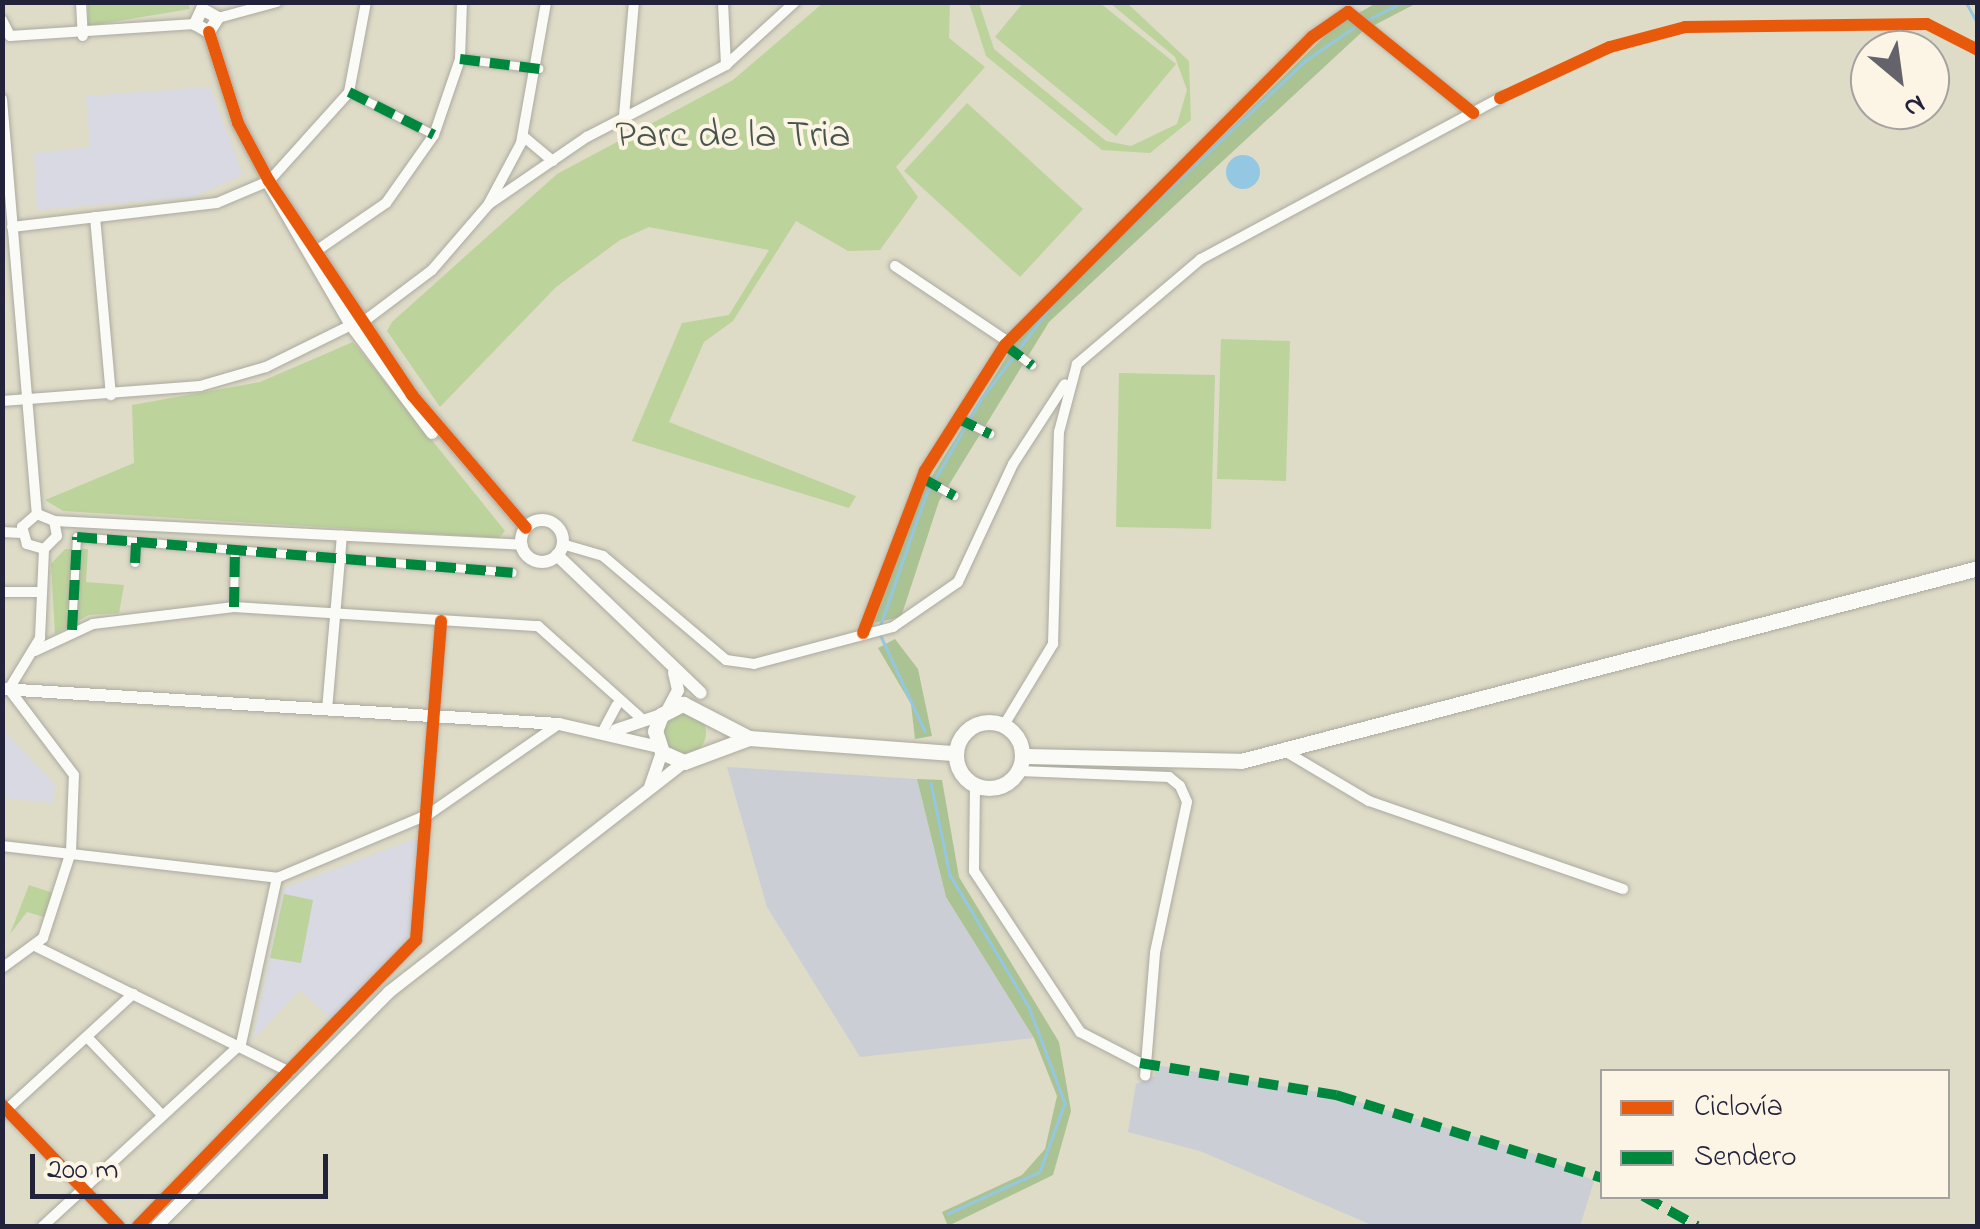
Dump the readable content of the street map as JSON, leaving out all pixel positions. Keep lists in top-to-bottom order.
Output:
{
  "parks": ["Parc de la Tria"],
  "legend": ["Ciclovía", "Sendero"],
  "scale_bar": "200 m",
  "north": "bottom right"
}
